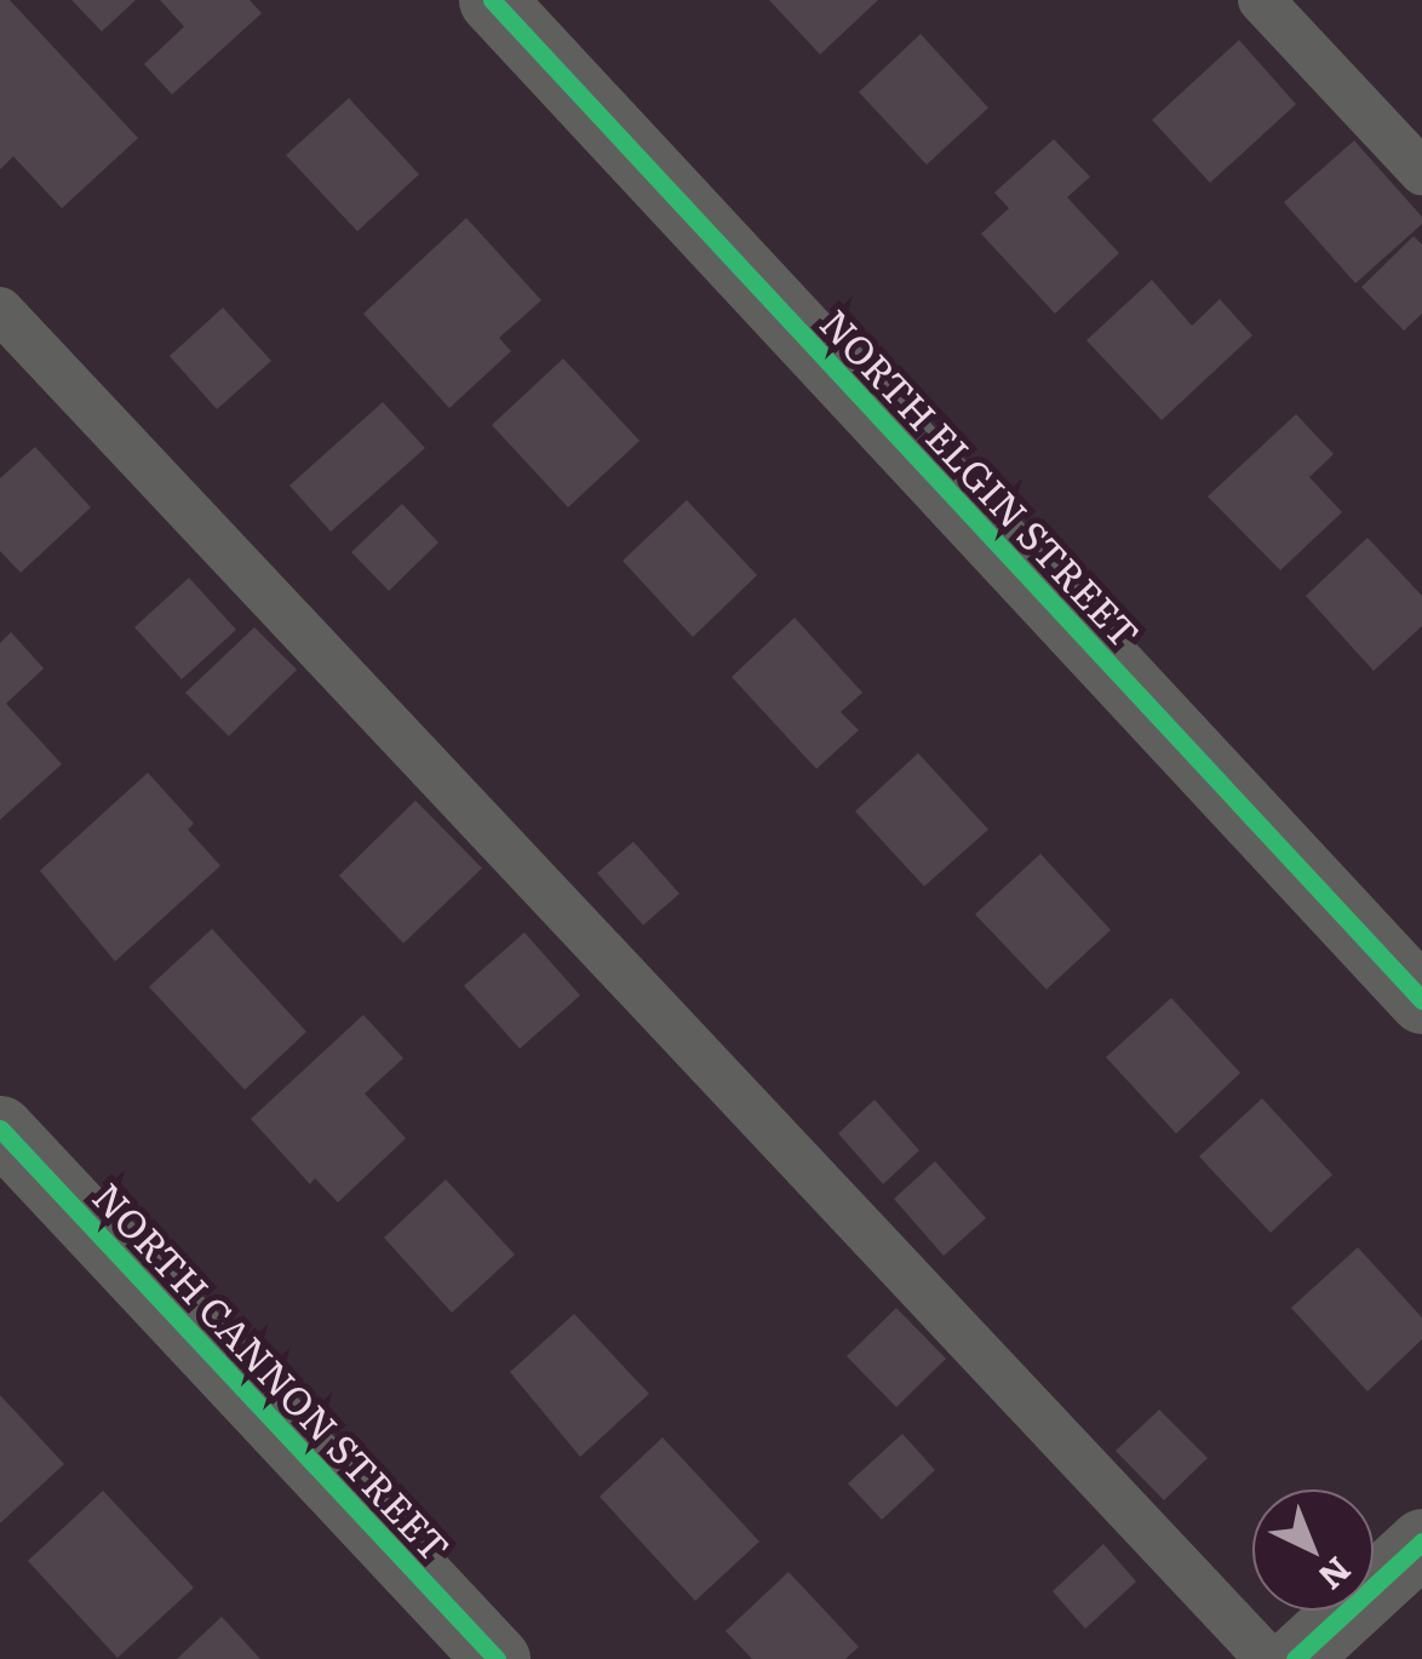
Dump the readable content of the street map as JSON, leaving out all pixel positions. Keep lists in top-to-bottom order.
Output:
{
  "streets": {
    "street": ["NORTH ELGIN STREET", "NORTH CANNON STREET"]
  },
  "north": "bottom right"
}
